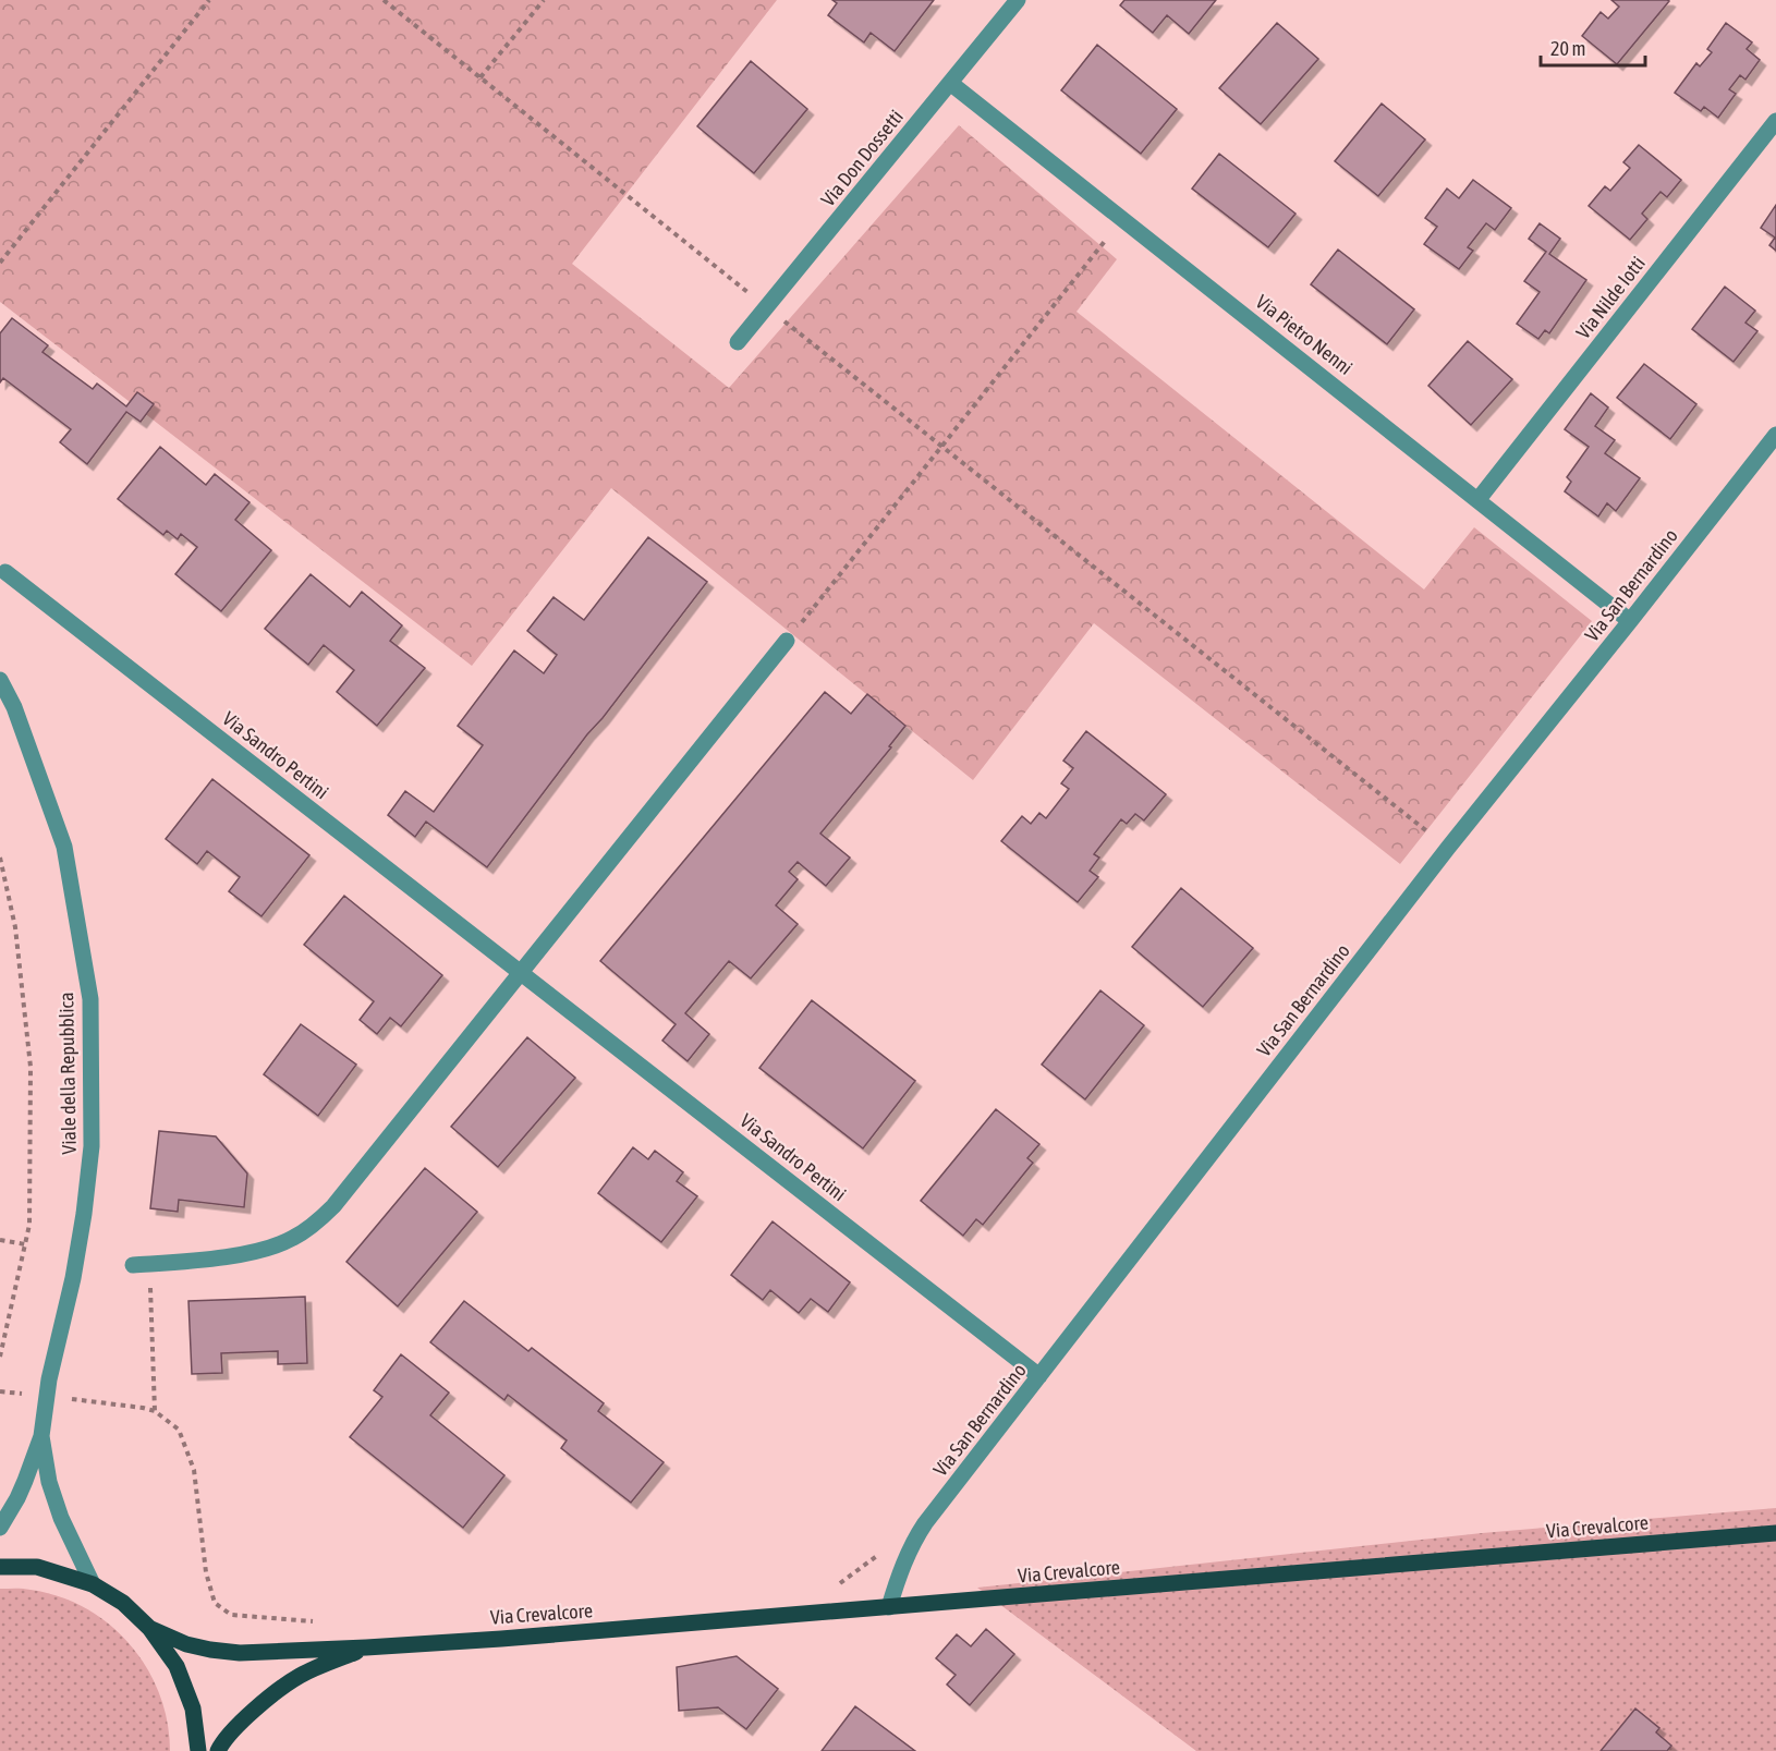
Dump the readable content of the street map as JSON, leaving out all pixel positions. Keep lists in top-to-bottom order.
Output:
{
  "streets": {
    "main road": ["Via Crevalcore"],
    "street": [
      "Via Don Dossetti",
      "Via Nilde Iotti",
      "Via Pietro Nenni",
      "Via San Bernardino",
      "Via Sandro Pertini",
      "Viale della Repubblica"
    ]
  },
  "crossings": [
    ["Via Don Dossetti", "Via Pietro Nenni"],
    ["Via Nilde Iotti", "Via Pietro Nenni"],
    ["Via Pietro Nenni", "Via San Bernardino"],
    ["Via San Bernardino", "Via Sandro Pertini"],
    ["Via San Bernardino", "Via Crevalcore"],
    ["Viale della Repubblica", "Via Crevalcore"]
  ],
  "scale_bar": "20 m"
}
